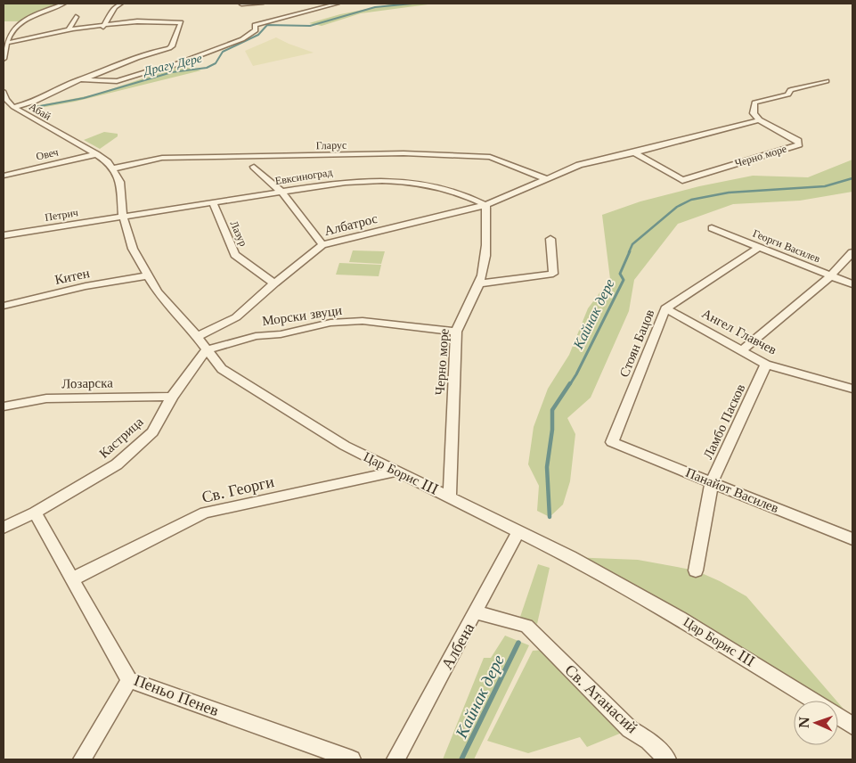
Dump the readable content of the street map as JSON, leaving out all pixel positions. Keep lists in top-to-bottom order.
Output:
{
  "streets": {
    "street": [
      "Абай",
      "Гларус",
      "Овеч",
      "Черно море",
      "Евксиноград",
      "Петрич",
      "Албатрос",
      "Лазур",
      "Георги Василев",
      "Китен",
      "Морски звуци",
      "Ангел Главчев",
      "Стоян Бацов",
      "Лозарска",
      "Ламбо Пасков",
      "Кастрица",
      "Цар Борис III",
      "Св. Георги",
      "Панайот Василев",
      "Албена",
      "Пеньо Пенев",
      "Св. Атанасий"
    ]
  },
  "crossings": [
    ["Абай", "Цар Борис III"],
    ["Гларус", "Цар Борис III"],
    ["Овеч", "Цар Борис III"],
    ["Черно море", "Евксиноград"],
    ["Черно море", "Албатрос"],
    ["Черно море", "Морски звуци"],
    ["Черно море", "Цар Борис III"],
    ["Евксиноград", "Петрич"],
    ["Евксиноград", "Албатрос"],
    ["Евксиноград", "Лазур"],
    ["Евксиноград", "Цар Борис III"],
    ["Петрич", "Цар Борис III"],
    ["Албатрос", "Лазур"],
    ["Албатрос", "Цар Борис III"],
    ["Георги Василев", "Стоян Бацов"],
    ["Китен", "Цар Борис III"],
    ["Морски звуци", "Кастрица"],
    ["Морски звуци", "Цар Борис III"],
    ["Ангел Главчев", "Стоян Бацов"],
    ["Ангел Главчев", "Ламбо Пасков"],
    ["Стоян Бацов", "Панайот Василев"],
    ["Лозарска", "Кастрица"],
    ["Ламбо Пасков", "Панайот Василев"],
    ["Кастрица", "Цар Борис III"],
    ["Кастрица", "Пеньо Пенев"],
    ["Цар Борис III", "Св. Георги"],
    ["Цар Борис III", "Албена"],
    ["Св. Георги", "Пеньо Пенев"],
    ["Албена", "Св. Атанасий"]
  ],
  "water": ["Драгу Дере", "Кайнак дере"],
  "north": "left"
}
